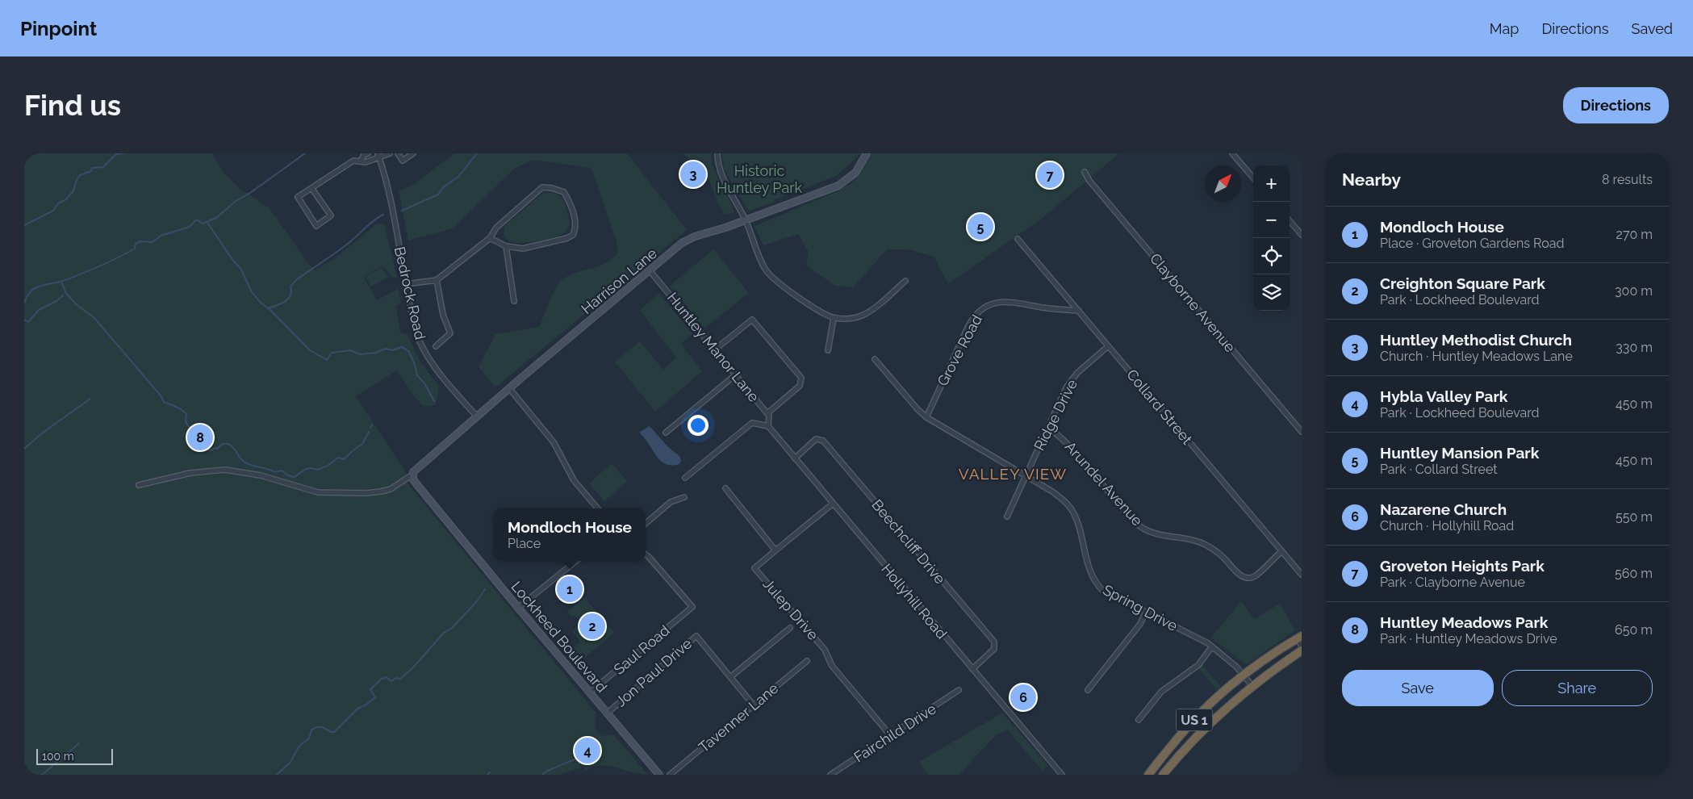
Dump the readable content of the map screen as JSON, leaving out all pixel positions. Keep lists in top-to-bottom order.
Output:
{
  "streets": {
    "highway": ["US 1"],
    "street": [
      "Harrison Lane",
      "Bedrock Road",
      "Clayborne Avenue",
      "Huntley Manor Lane",
      "Grove Road",
      "Collard Street",
      "Ridge Drive",
      "Arundel Avenue",
      "Beechcliff Drive",
      "Hollyhill Road",
      "Spring Drive",
      "Julep Drive",
      "Lockheed Boulevard",
      "Saul Road",
      "Jon Paul Drive",
      "Tavenner Lane",
      "Fairchild Drive"
    ]
  },
  "crossings": [
    ["Harrison Lane", "Bedrock Road"],
    ["Harrison Lane", "Huntley Manor Lane"],
    ["Harrison Lane", "Lockheed Boulevard"],
    ["Huntley Manor Lane", "Hollyhill Road"],
    ["Grove Road", "Collard Street"],
    ["Grove Road", "Spring Drive"],
    ["Collard Street", "Ridge Drive"],
    ["Collard Street", "Arundel Avenue"],
    ["Ridge Drive", "Arundel Avenue"],
    ["Ridge Drive", "Spring Drive"],
    ["Beechcliff Drive", "Hollyhill Road"],
    ["Spring Drive", "US 1"],
    ["Julep Drive", "Fairchild Drive"],
    ["Lockheed Boulevard", "Saul Road"],
    ["Lockheed Boulevard", "Jon Paul Drive"],
    ["Jon Paul Drive", "Tavenner Lane"]
  ],
  "districts": ["VALLEY VIEW"],
  "parks": ["Historic Huntley Park"],
  "scale_bar": "100 m",
  "north": "top right",
  "page": {
    "header": "Pinpoint",
    "nav": ["Map", "Directions", "Saved"],
    "buttons": [
      "Directions",
      ["Save", "Share"]
    ],
    "title": "Find us",
    "heading": ["Nearby", "8 results"],
    "pins": [
      "3",
      "7",
      "5",
      "8",
      "1",
      "2",
      "6",
      "4"
    ],
    "map_buttons": ["+", "−"],
    "list": [
      {
        "mark": "1",
        "name": "Mondloch House",
        "note": "Place · Groveton Gardens Road",
        "value": "270 m"
      },
      {
        "mark": "2",
        "name": "Creighton Square Park",
        "note": "Park · Lockheed Boulevard",
        "value": "300 m"
      },
      {
        "mark": "3",
        "name": "Huntley Methodist Church",
        "note": "Church · Huntley Meadows Lane",
        "value": "330 m"
      },
      {
        "mark": "4",
        "name": "Hybla Valley Park",
        "note": "Park · Lockheed Boulevard",
        "value": "450 m"
      },
      {
        "mark": "5",
        "name": "Huntley Mansion Park",
        "note": "Park · Collard Street",
        "value": "450 m"
      },
      {
        "mark": "6",
        "name": "Nazarene Church",
        "note": "Church · Hollyhill Road",
        "value": "550 m"
      },
      {
        "mark": "7",
        "name": "Groveton Heights Park",
        "note": "Park · Clayborne Avenue",
        "value": "560 m"
      },
      {
        "mark": "8",
        "name": "Huntley Meadows Park",
        "note": "Park · Huntley Meadows Drive",
        "value": "650 m"
      }
    ],
    "popup": ["Mondloch House", "Place"],
    "scale": "100 m"
  }
}
